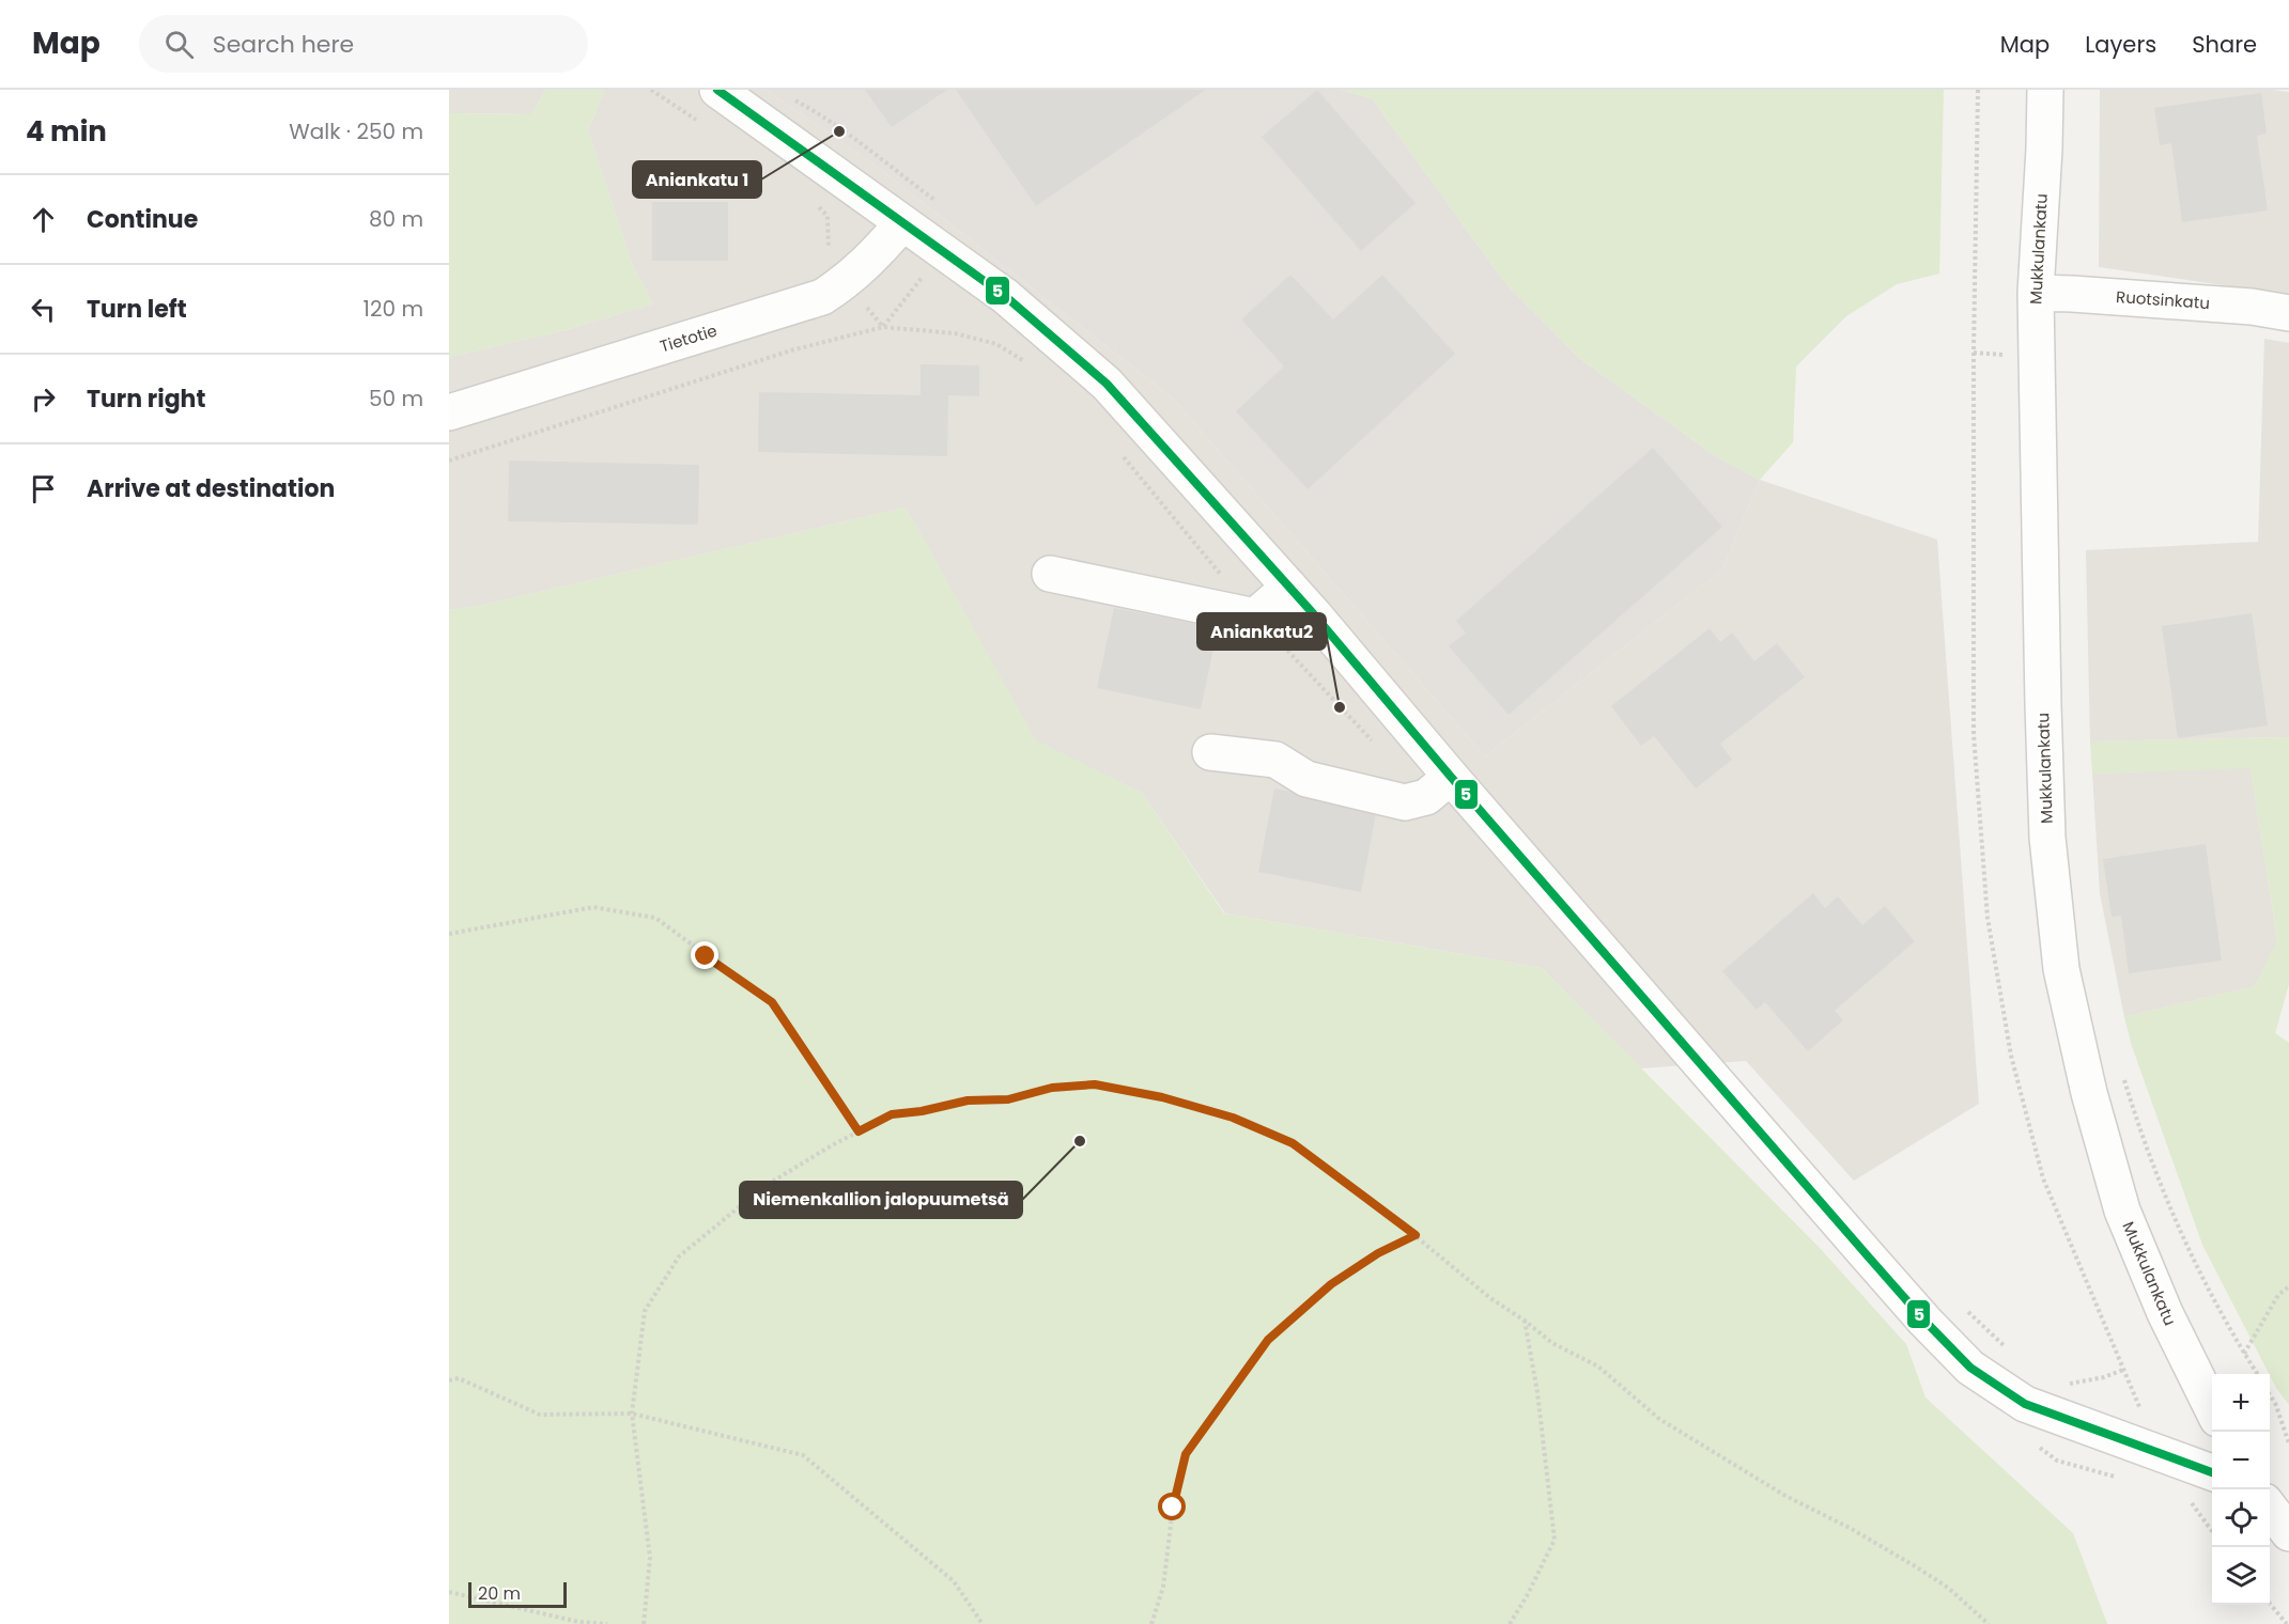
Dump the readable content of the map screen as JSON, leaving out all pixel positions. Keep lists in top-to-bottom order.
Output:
{
  "streets": {
    "street": ["Mukkulankatu", "Ruotsinkatu", "Tietotie"]
  },
  "crossings": [
    ["Mukkulankatu", "Ruotsinkatu"]
  ],
  "places": ["Aniankatu 1", "Aniankatu2", "Niemenkallion jalopuumetsä"],
  "lines": ["transit line 5"],
  "scale_bar": "20 m",
  "page": {
    "header": "Map",
    "search": "Search here",
    "nav": ["Map", "Layers", "Share"],
    "heading": ["4 min", "Walk · 250 m"],
    "list": [
      ["Continue", "80 m"],
      ["Turn left", "120 m"],
      ["Turn right", "50 m"],
      "Arrive at destination"
    ],
    "map_buttons": ["+", "−"],
    "scale": "20 m"
  }
}
